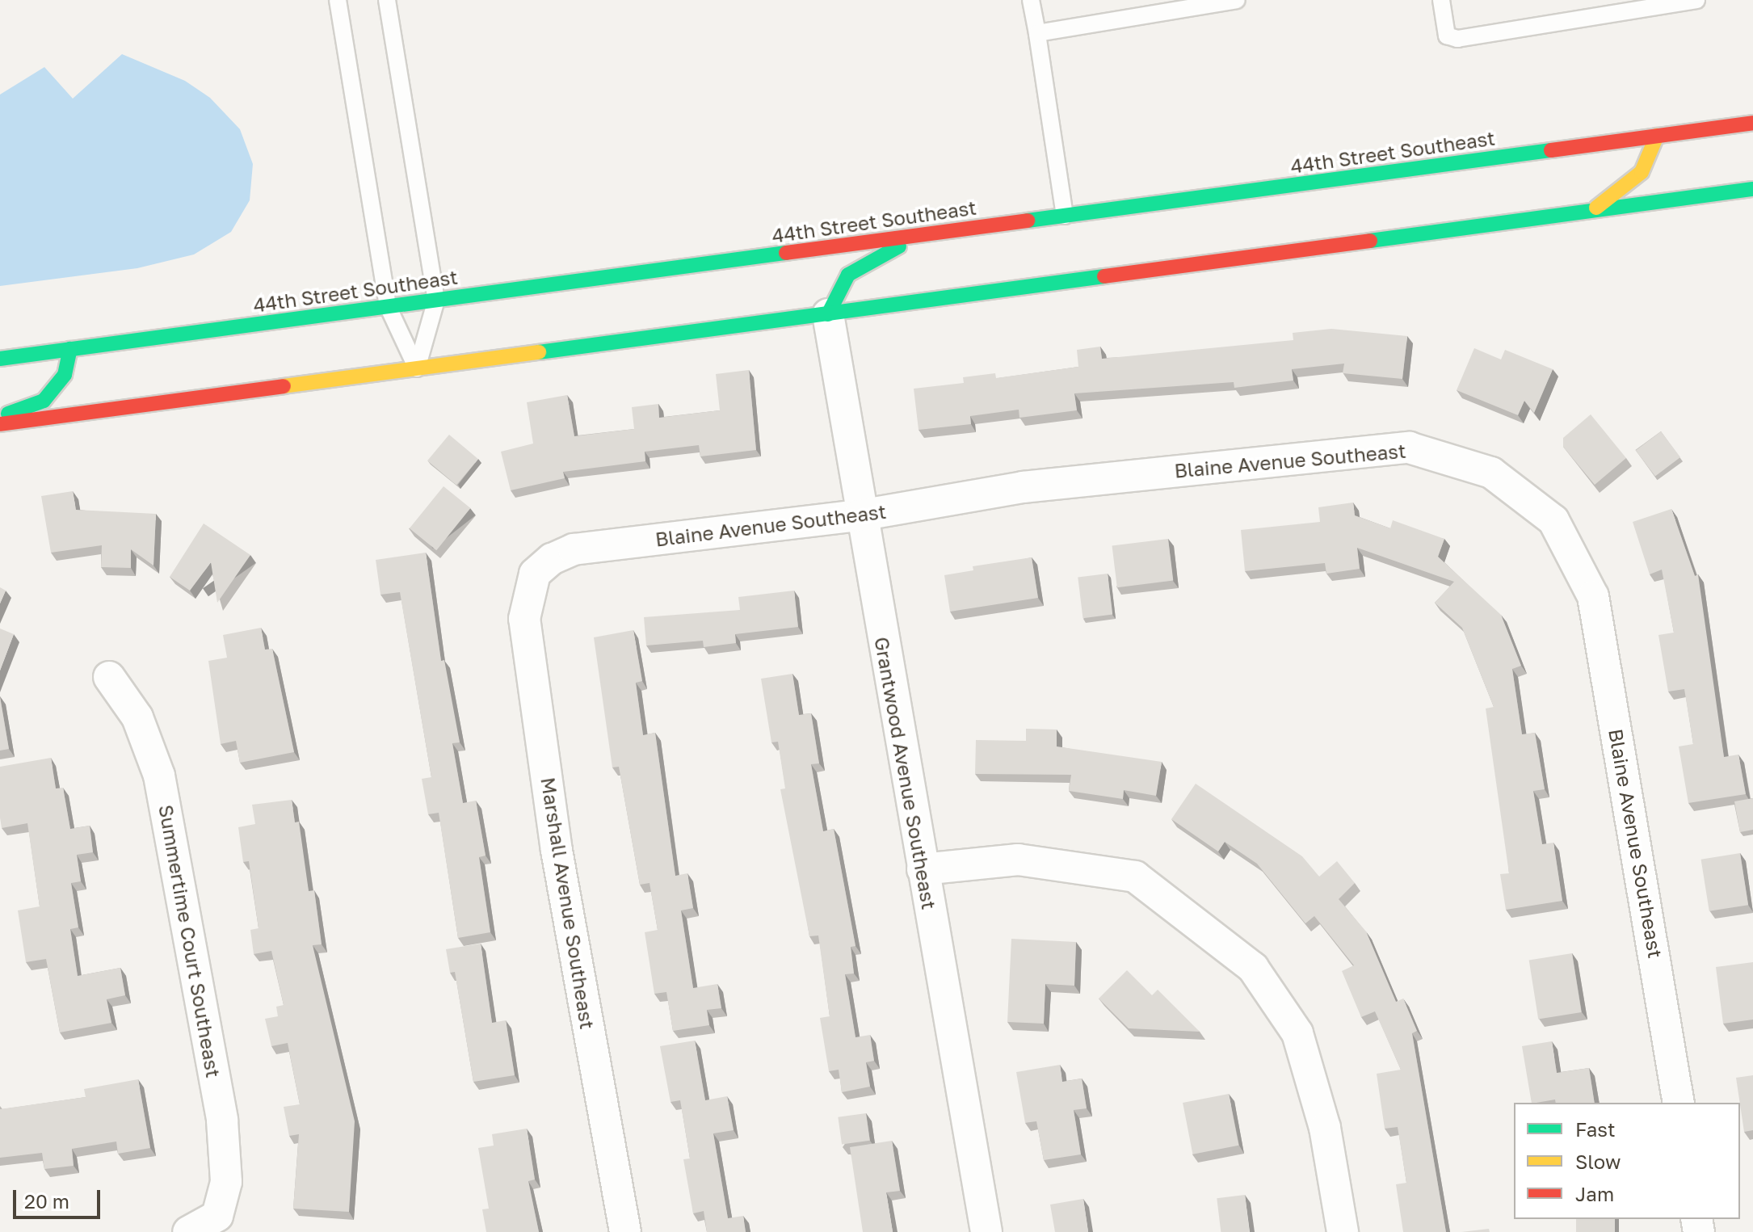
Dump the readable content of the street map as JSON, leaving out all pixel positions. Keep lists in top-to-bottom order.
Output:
{
  "streets": {
    "main road": ["44th Street Southeast"],
    "street": [
      "Blaine Avenue Southeast",
      "Grantwood Avenue Southeast",
      "Marshall Avenue Southeast",
      "Summertime Court Southeast"
    ]
  },
  "crossings": [
    ["Blaine Avenue Southeast", "Grantwood Avenue Southeast"],
    ["Blaine Avenue Southeast", "Marshall Avenue Southeast"]
  ],
  "legend": ["Fast", "Slow", "Jam"],
  "scale_bar": "20 m"
}
